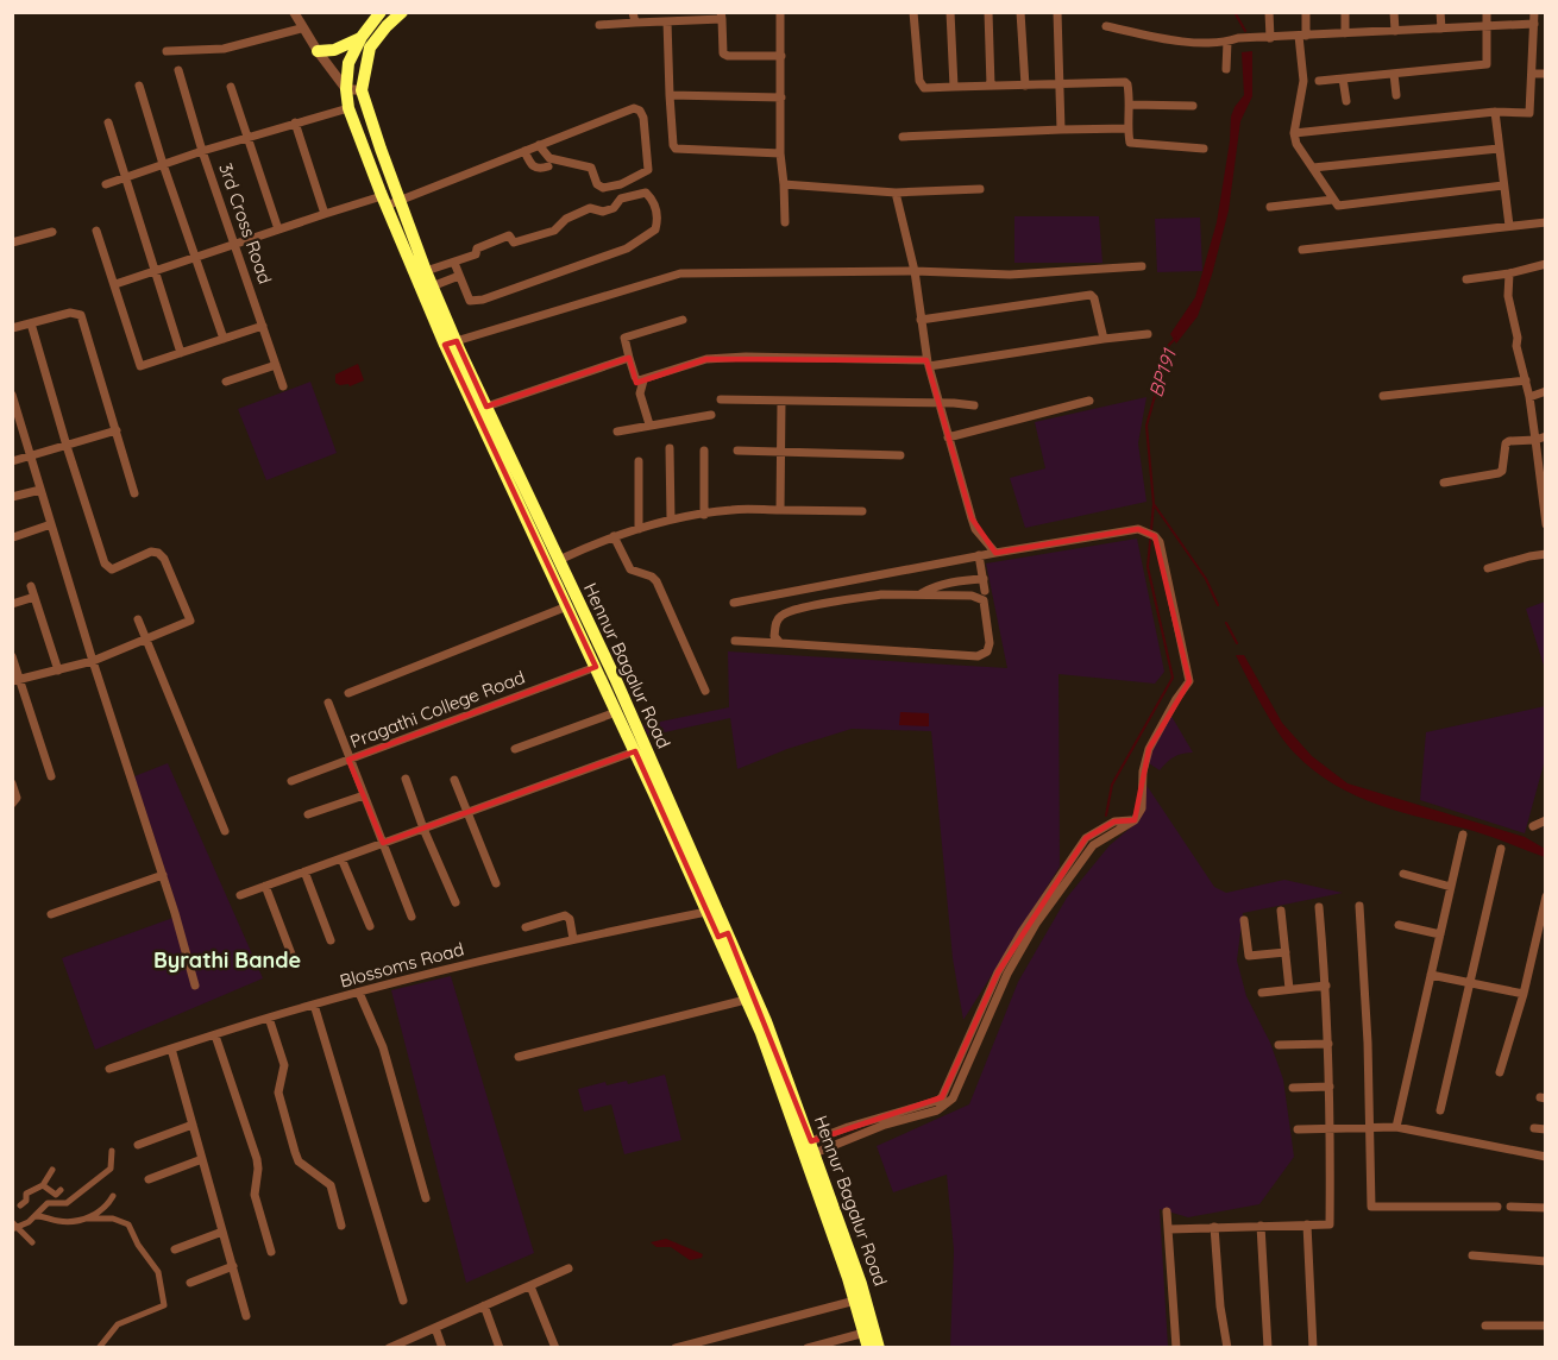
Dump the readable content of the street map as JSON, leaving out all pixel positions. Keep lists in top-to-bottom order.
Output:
{
  "streets": {
    "main road": ["Hennur Bagalur Road"],
    "street": ["3rd Cross Road", "Pragathi College Road", "Blossoms Road"]
  },
  "crossings": [
    ["Hennur Bagalur Road", "Pragathi College Road"],
    ["Hennur Bagalur Road", "Blossoms Road"]
  ],
  "districts": ["Byrathi Bande"],
  "water": ["BP191"]
}
